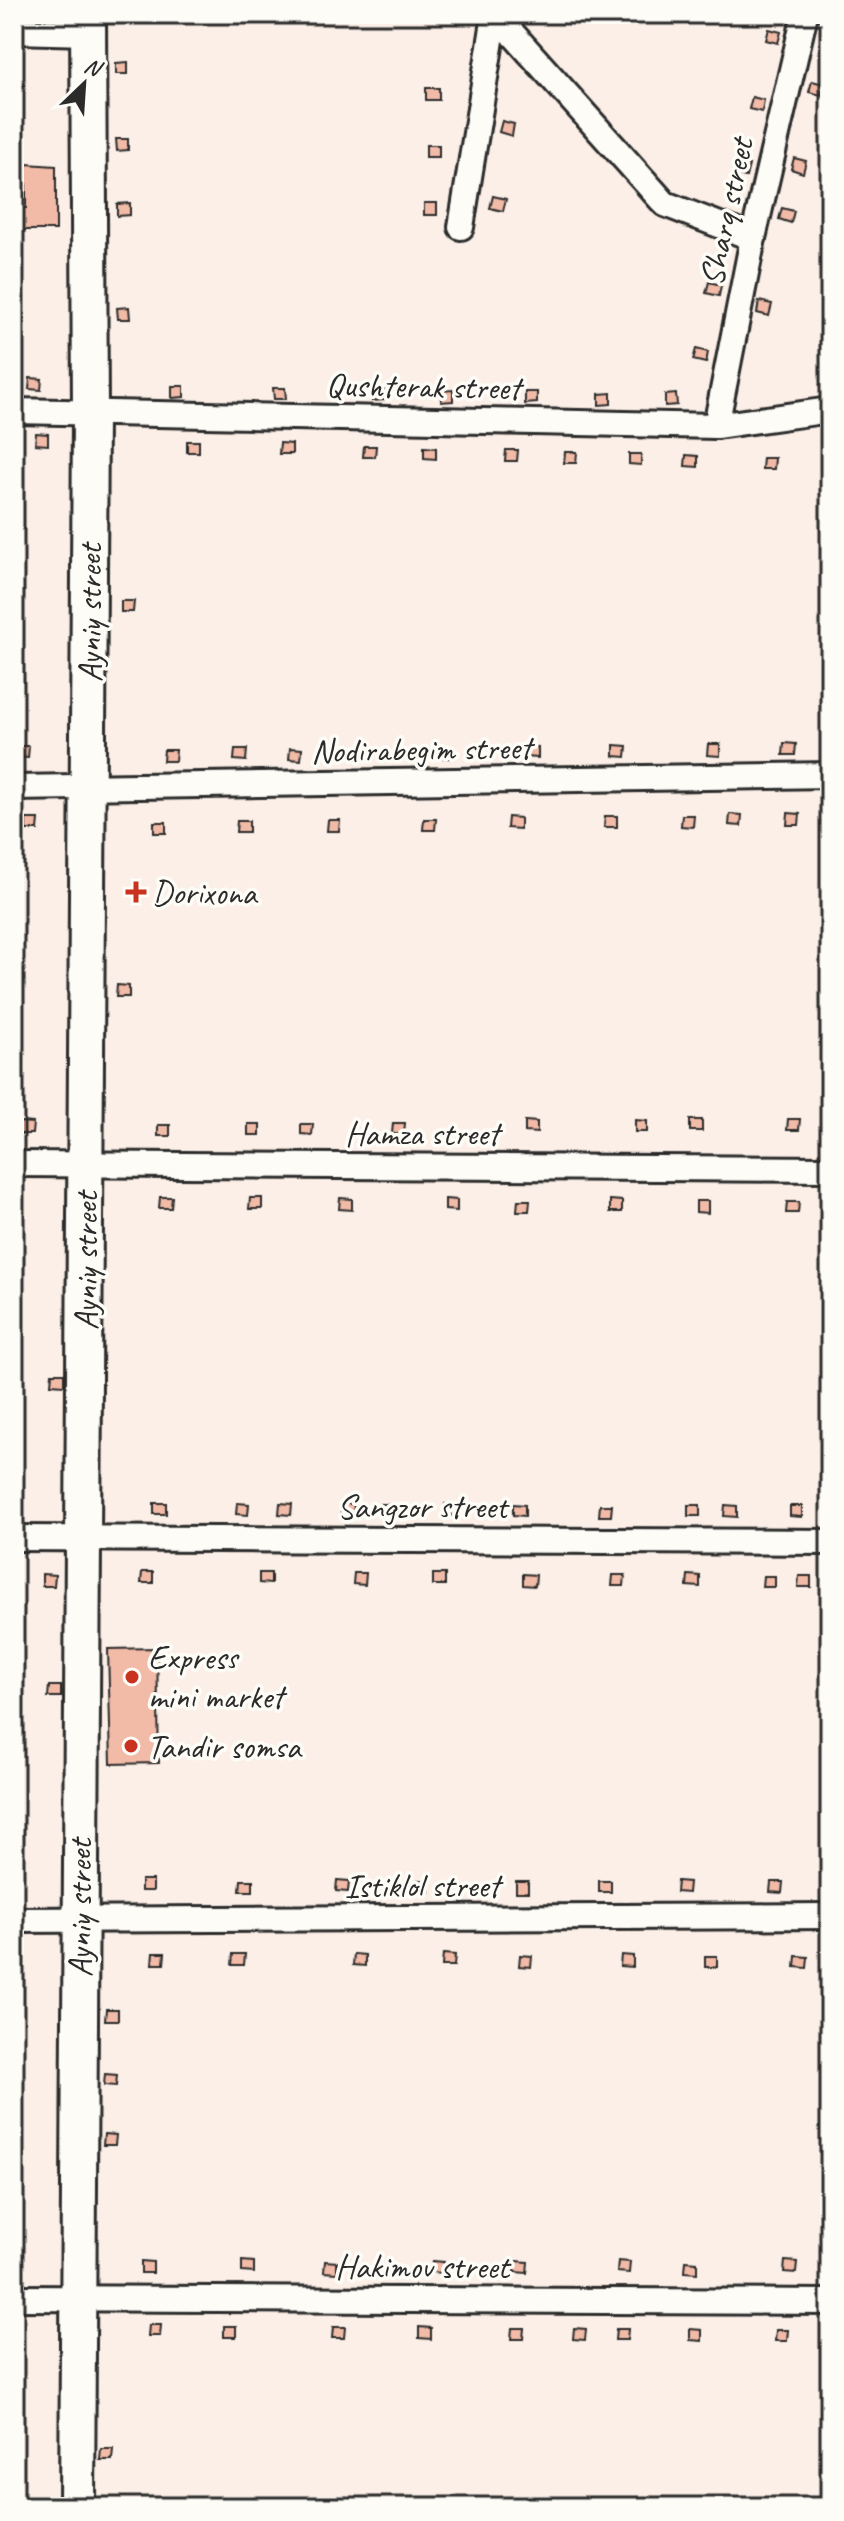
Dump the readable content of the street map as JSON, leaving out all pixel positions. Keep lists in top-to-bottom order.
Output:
{
  "streets": {
    "street": [
      "Sharq street",
      "Qushterak street",
      "Ayniy street",
      "Nodirabegim street",
      "Hamza street",
      "Sangzor street",
      "Istiklol street",
      "Hakimov street"
    ]
  },
  "crossings": [
    ["Sharq street", "Qushterak street"],
    ["Qushterak street", "Ayniy street"],
    ["Ayniy street", "Nodirabegim street"],
    ["Ayniy street", "Hamza street"],
    ["Ayniy street", "Sangzor street"],
    ["Ayniy street", "Istiklol street"],
    ["Ayniy street", "Hakimov street"]
  ],
  "places": {
    "health": ["Dorixona"],
    "other": ["Express mini market", "Tandir somsa"]
  },
  "north": "top right"
}
